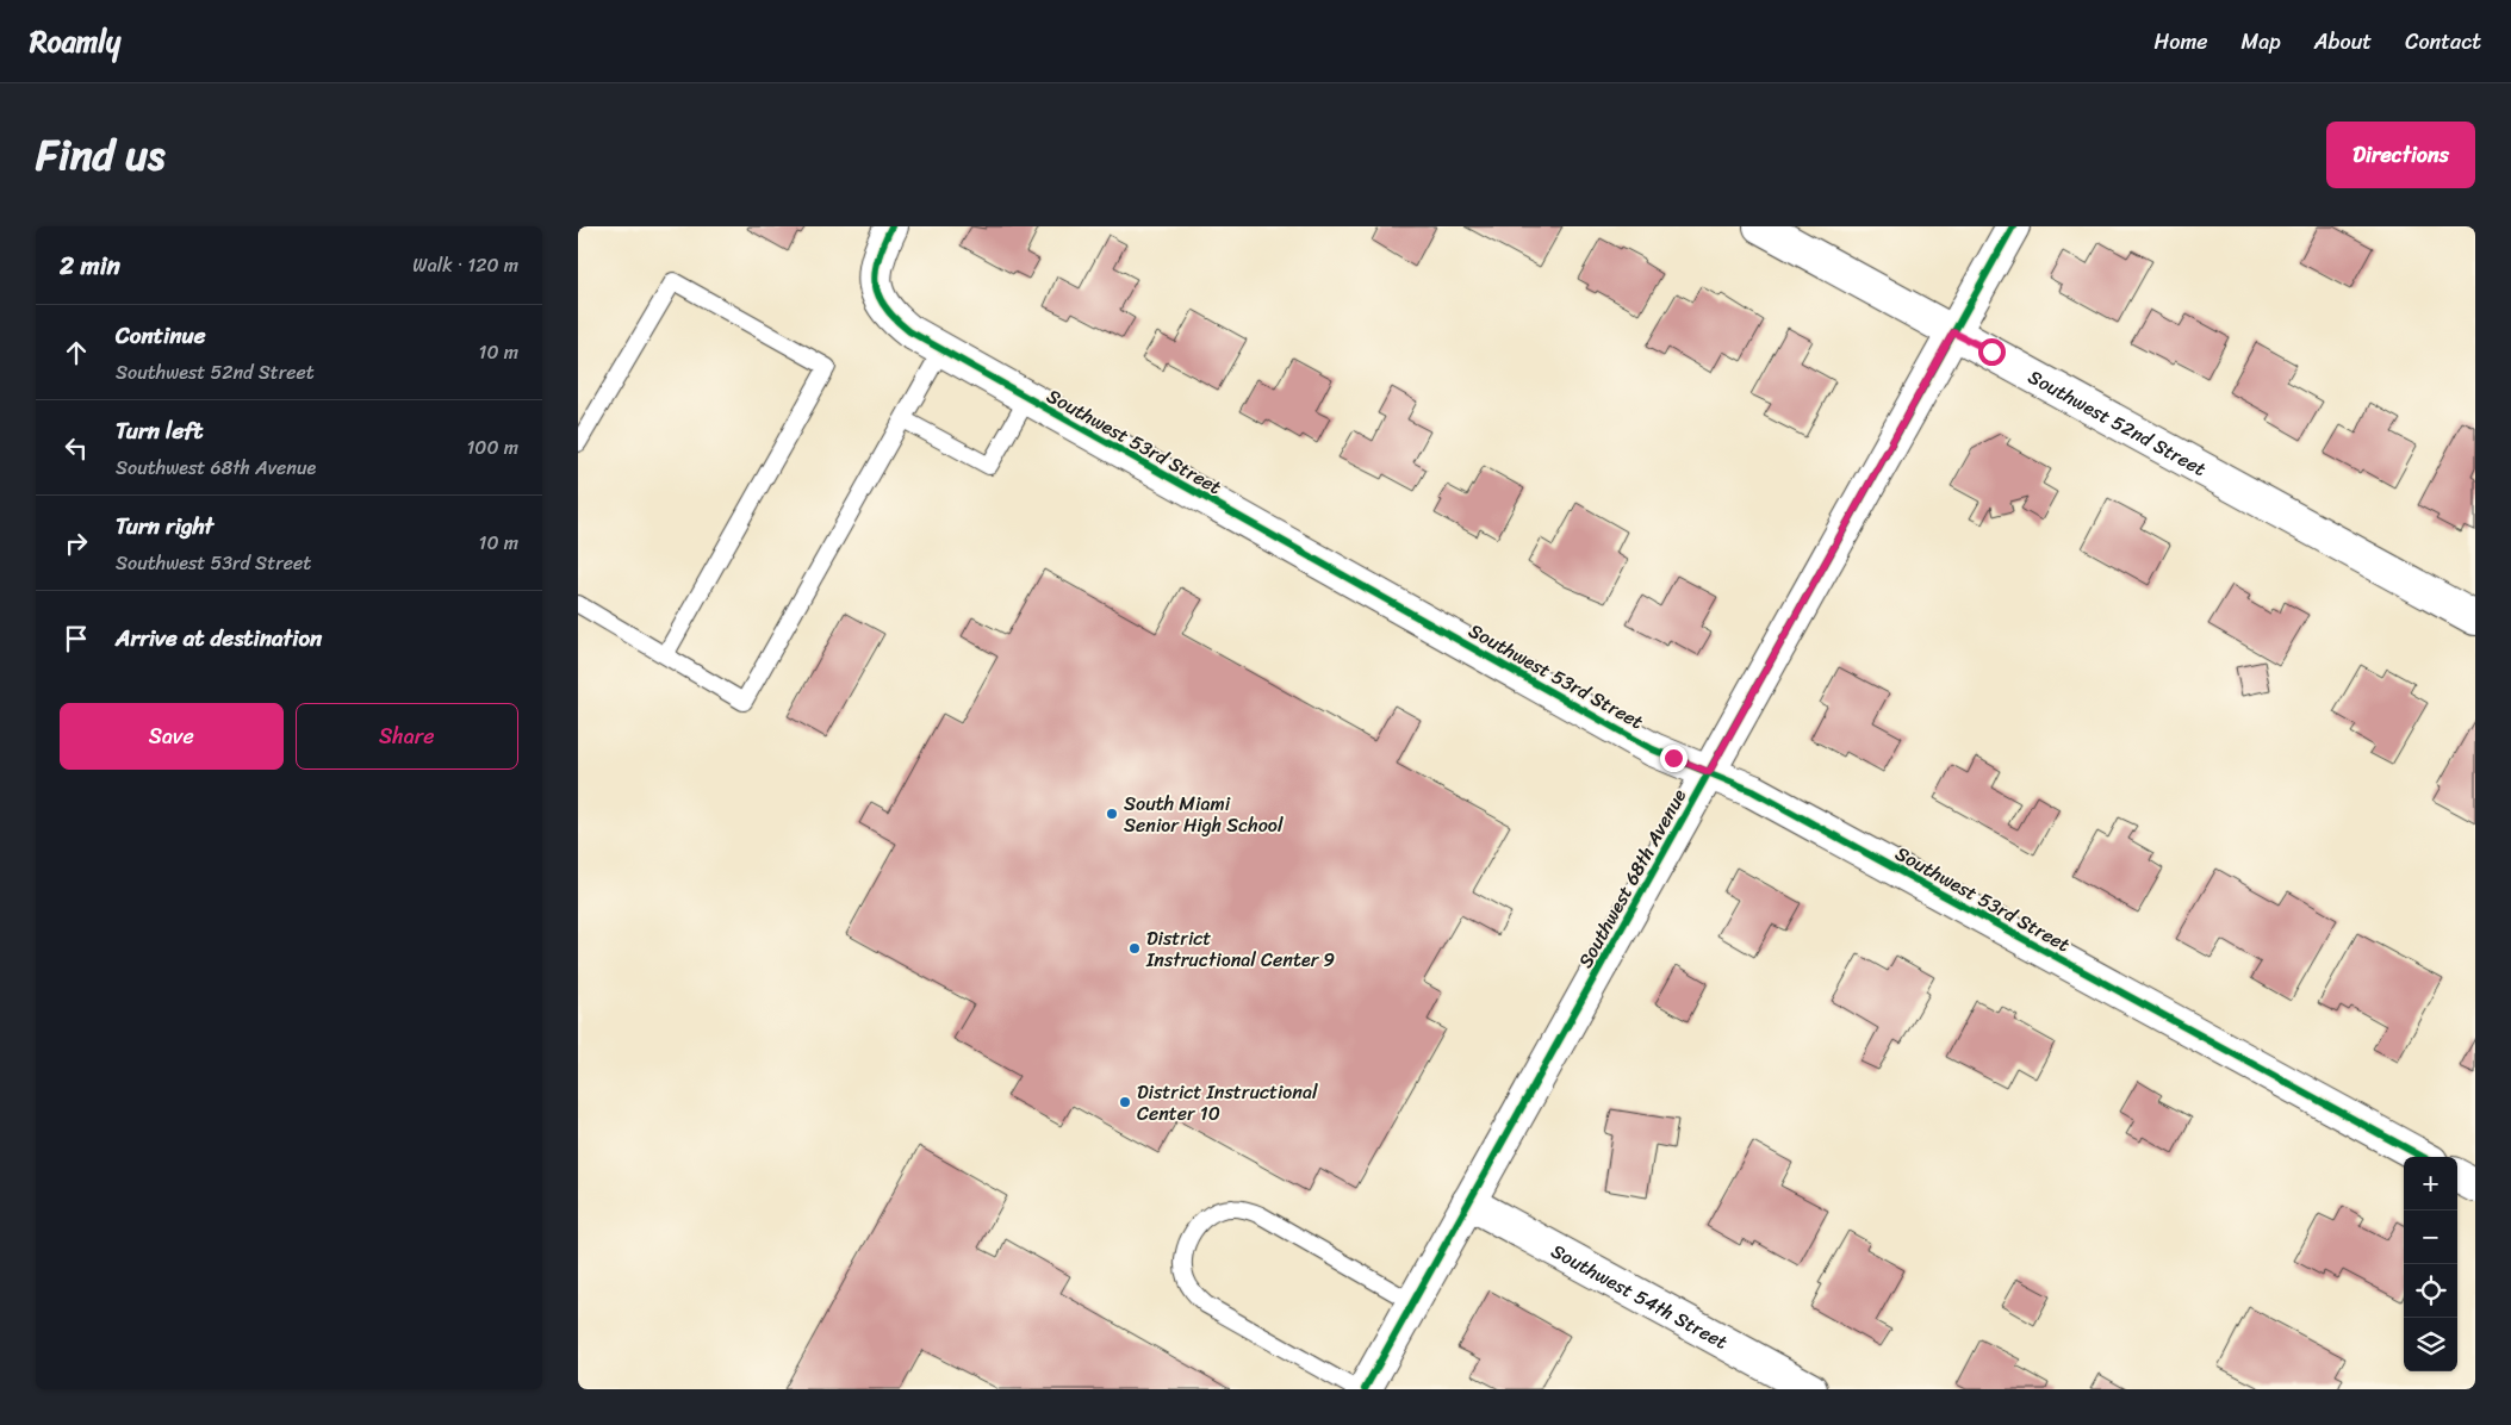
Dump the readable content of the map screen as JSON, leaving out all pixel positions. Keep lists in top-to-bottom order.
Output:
{
  "streets": {
    "street": [
      "Southwest 52nd Street",
      "Southwest 53rd Street",
      "Southwest 68th Avenue",
      "Southwest 54th Street"
    ]
  },
  "crossings": [
    ["Southwest 52nd Street", "Southwest 68th Avenue"],
    ["Southwest 53rd Street", "Southwest 68th Avenue"],
    ["Southwest 68th Avenue", "Southwest 54th Street"]
  ],
  "places": ["South Miami Senior High School", "District Instructional Center 9", "District Instructional Center 10"],
  "page": {
    "header": "Roamly",
    "nav": [
      "Home",
      "Map",
      "About",
      "Contact"
    ],
    "title": "Find us",
    "buttons": [
      "Directions",
      ["Save", "Share"]
    ],
    "heading": ["2 min", "Walk · 120 m"],
    "list": [
      ["Continue", "Southwest 52nd Street", "10 m"],
      ["Turn left", "Southwest 68th Avenue", "100 m"],
      ["Turn right", "Southwest 53rd Street", "10 m"],
      "Arrive at destination"
    ],
    "map_buttons": ["+", "−"]
  }
}
